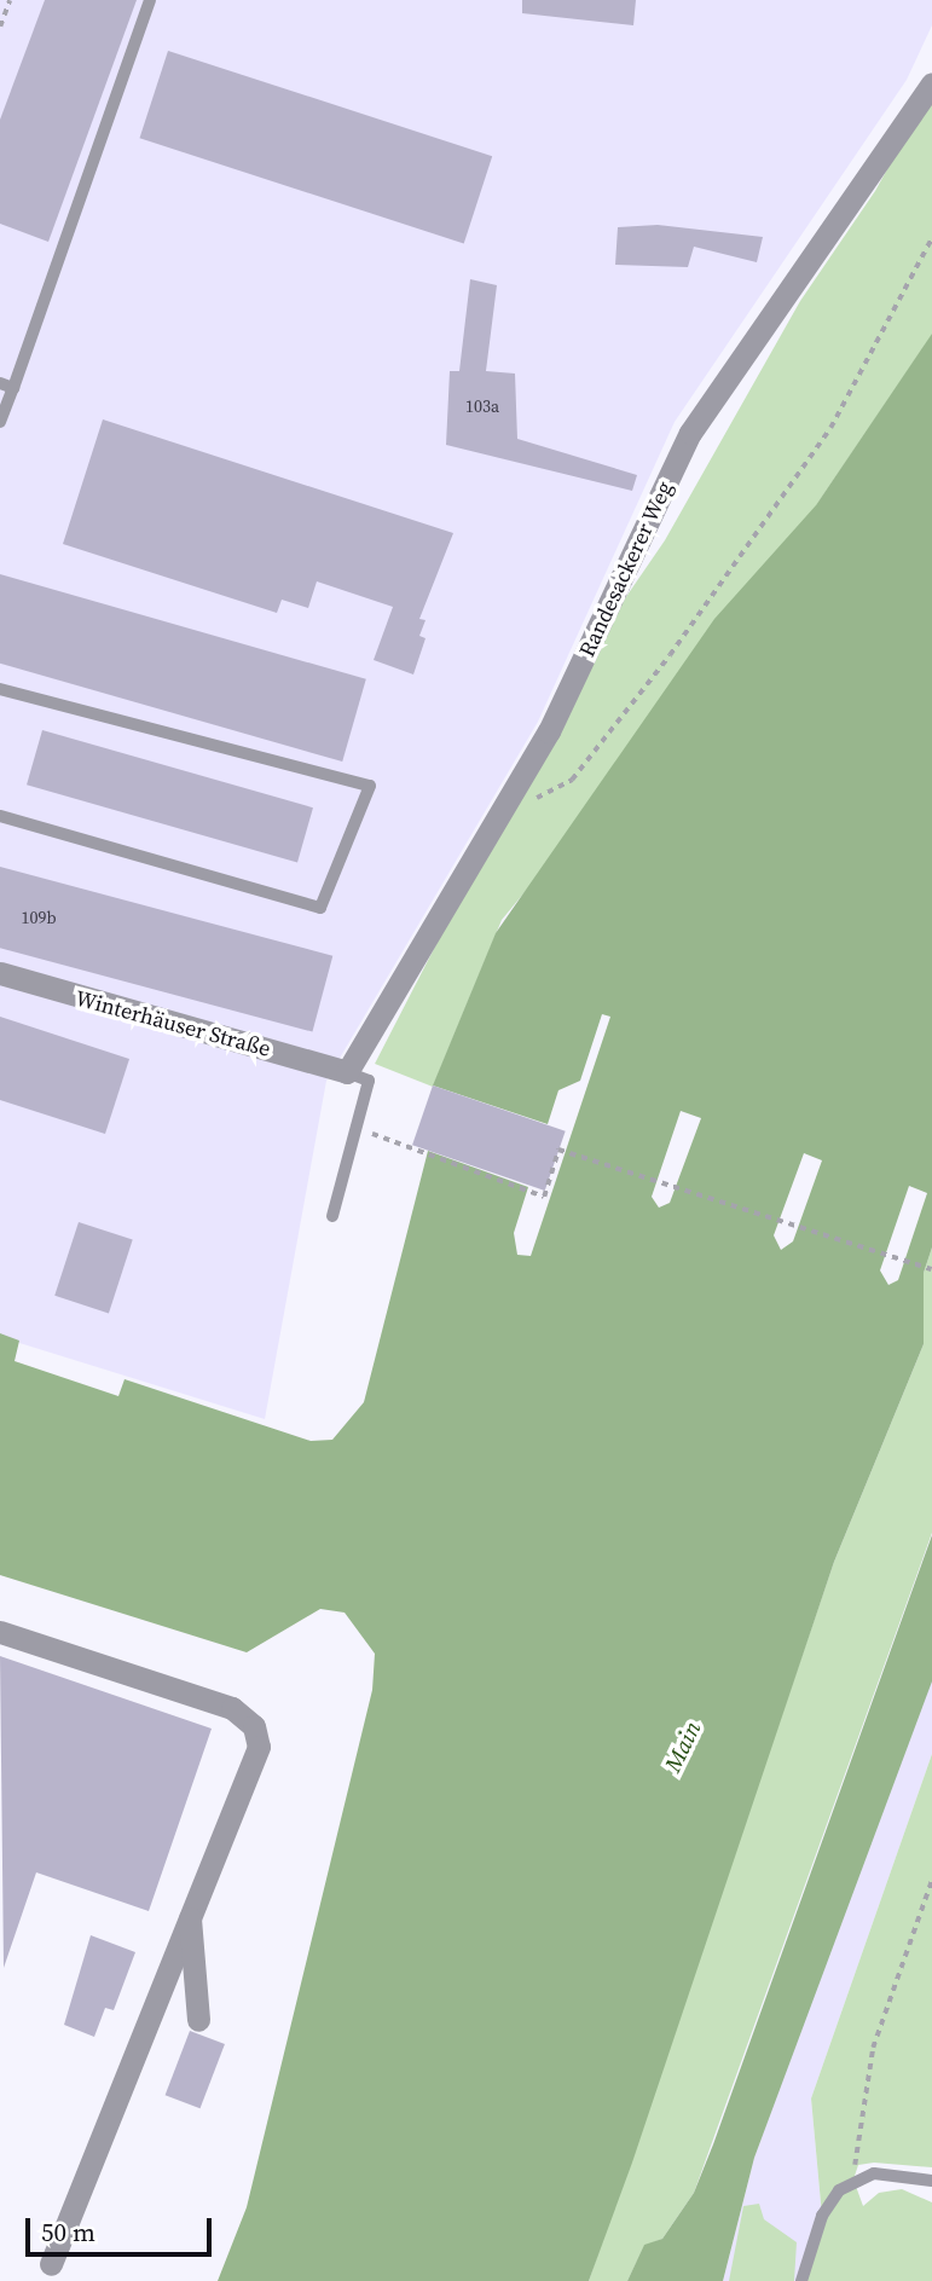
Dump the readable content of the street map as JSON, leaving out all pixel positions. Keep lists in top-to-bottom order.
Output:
{
  "streets": {
    "street": ["Randesackerer Weg", "Winterhäuser Straße"]
  },
  "crossings": [
    ["Randesackerer Weg", "Winterhäuser Straße"]
  ],
  "water": ["Main"],
  "house_numbers": ["103a", "109b"],
  "scale_bar": "50 m"
}
